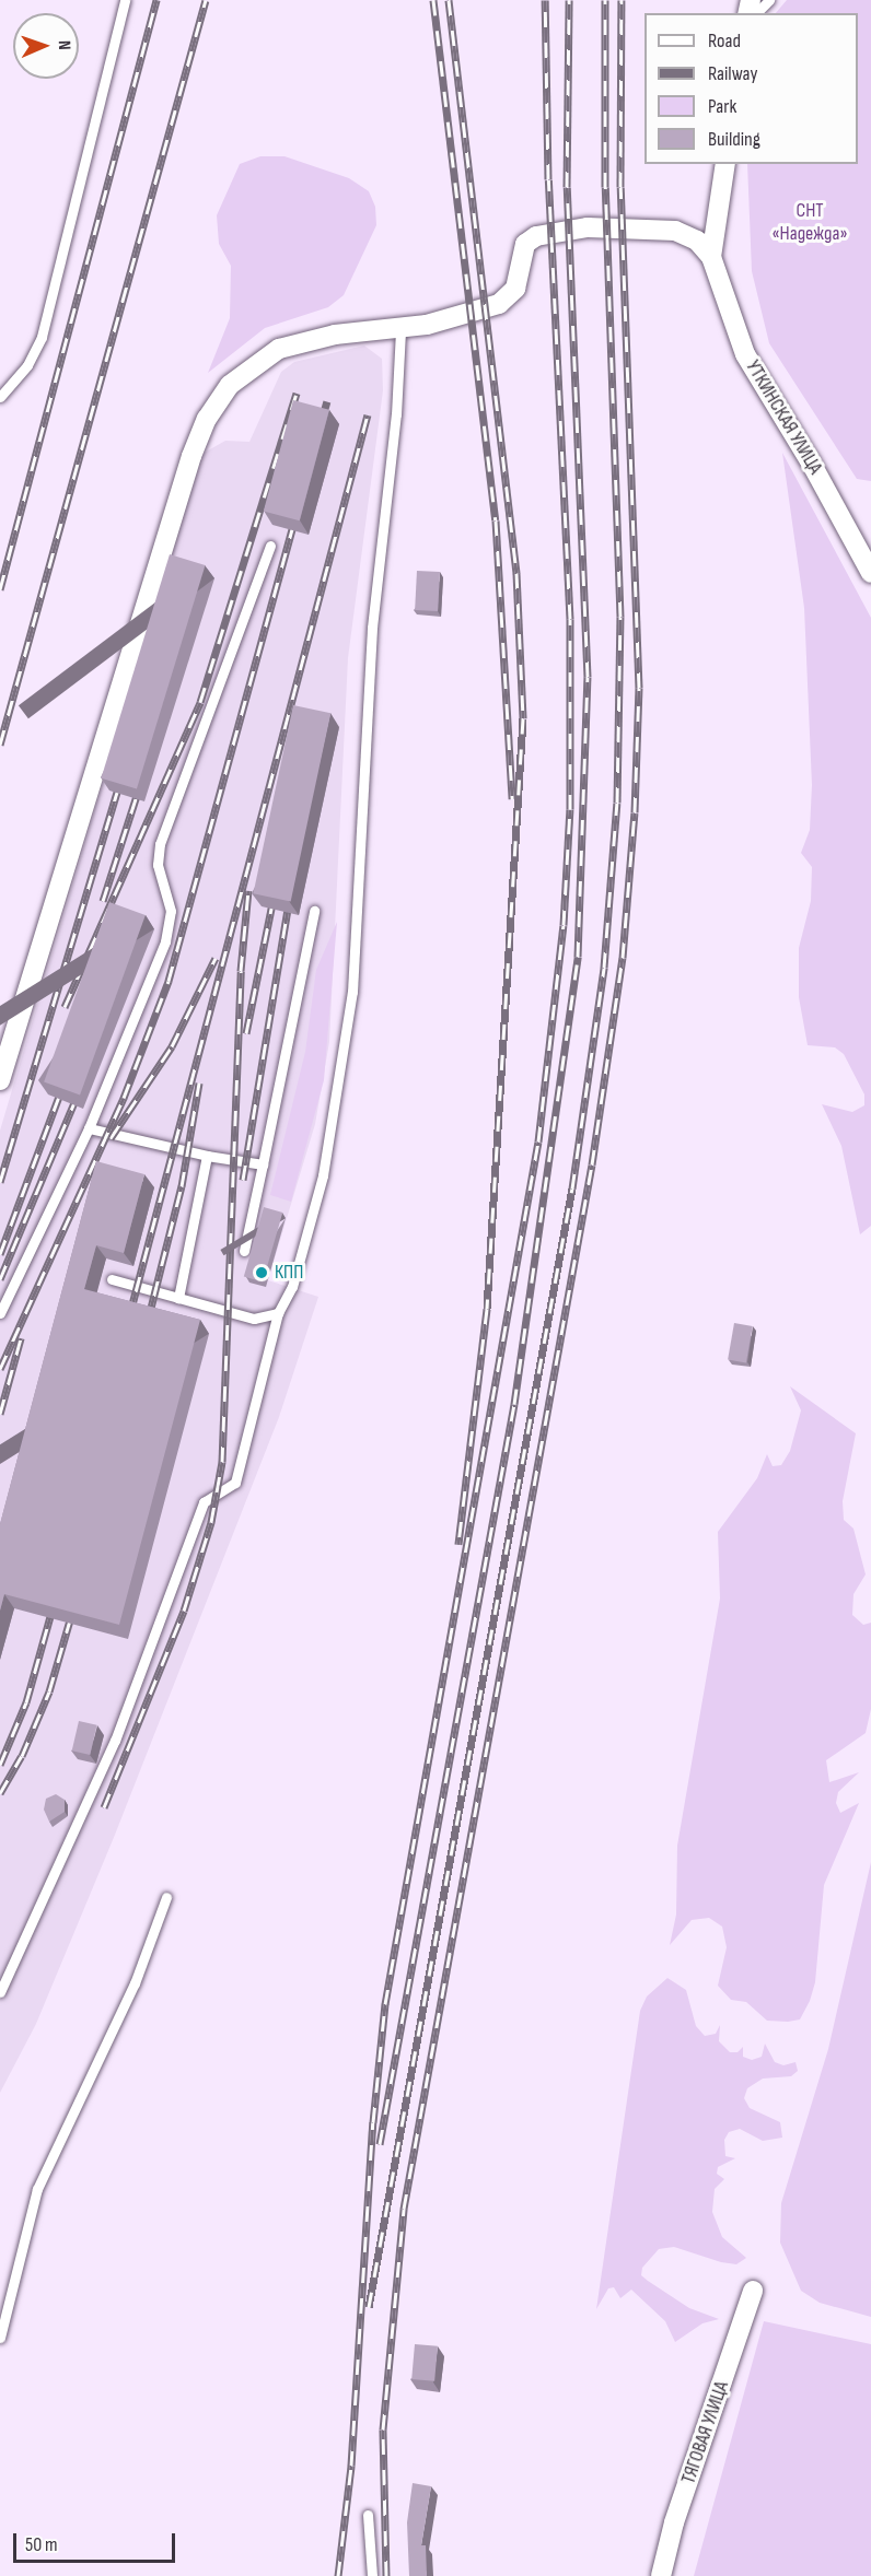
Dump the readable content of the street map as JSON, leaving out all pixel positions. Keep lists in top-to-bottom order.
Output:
{
  "streets": {
    "street": ["УТКИНСКАЯ УЛИЦА", "ТЯГОВАЯ УЛИЦА"]
  },
  "parks": ["СНТ «Надежда»"],
  "places": ["КПП"],
  "legend": [
    "Road",
    "Railway",
    "Park",
    "Building"
  ],
  "scale_bar": "50 m",
  "north": "right"
}
